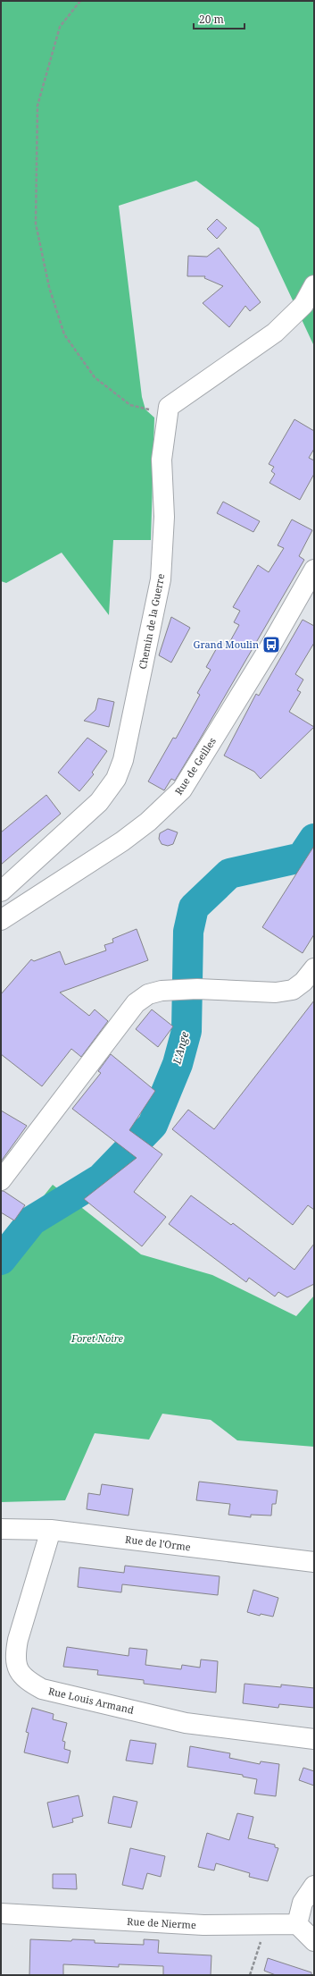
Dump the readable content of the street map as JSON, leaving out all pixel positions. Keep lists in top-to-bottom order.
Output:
{
  "streets": {
    "street": [
      "Chemin de la Guerre",
      "Rue de Geilles",
      "Rue de l'Orme",
      "Rue Louis Armand",
      "Rue de Nierme"
    ]
  },
  "crossings": [
    ["Rue de l'Orme", "Rue Louis Armand"]
  ],
  "water": ["L'Ange"],
  "parks": ["Foret Noire"],
  "places": {
    "bus stop": ["Grand Moulin"]
  },
  "scale_bar": "20 m"
}
